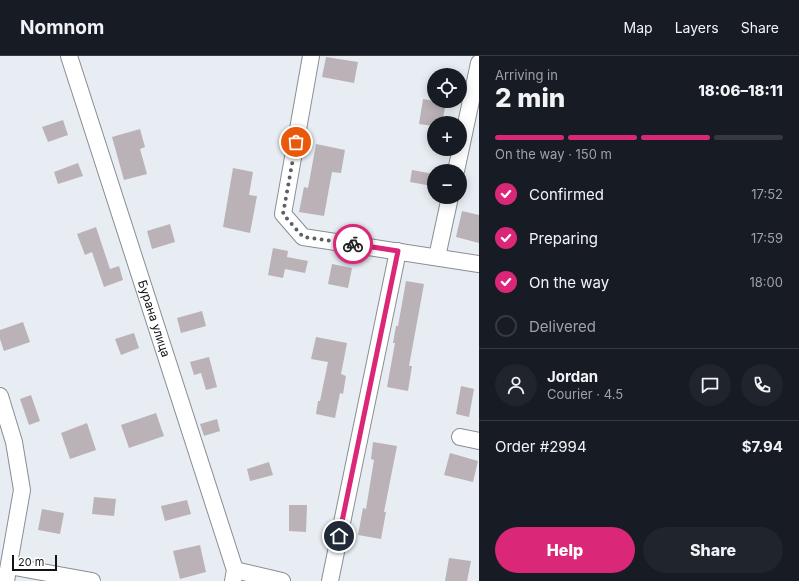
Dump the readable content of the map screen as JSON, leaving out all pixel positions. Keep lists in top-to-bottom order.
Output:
{
  "streets": {
    "street": ["Бурана улица"]
  },
  "scale_bar": "20 m",
  "page": {
    "header": "Nomnom",
    "nav": ["Map", "Layers", "Share"],
    "heading": ["2 min", "Arriving in", "18:06–18:11"],
    "panel": [
      "Jordan",
      "Courier · 4.5",
      "Order #2994",
      "$7.94"
    ],
    "map_buttons": ["+", "−"],
    "bar": "On the way · 150 m",
    "list": [
      ["Confirmed", "17:52"],
      ["Preparing", "17:59"],
      ["On the way", "18:00"],
      "Delivered"
    ],
    "buttons": ["Help", "Share"],
    "scale": "20 m"
  }
}
